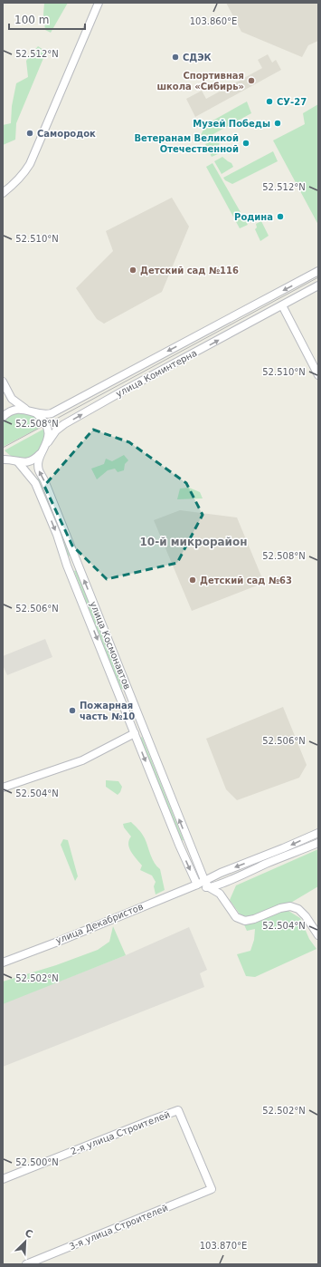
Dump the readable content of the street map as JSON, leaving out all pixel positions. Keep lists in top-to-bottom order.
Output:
{
  "streets": {
    "street": [
      "улица Коминтерна",
      "улица Космонавтов",
      "улица Декабристов",
      "2-я улица Строителей",
      "3-я улица Строителей"
    ]
  },
  "crossings": [
    ["улица Коминтерна", "улица Космонавтов"],
    ["улица Космонавтов", "улица Декабристов"],
    ["2-я улица Строителей", "3-я улица Строителей"]
  ],
  "districts": ["10-й микрорайон"],
  "places": [
    "СДЭК",
    "Спортивная школа «Сибирь»",
    "СУ-27",
    "Музей Победы",
    "Самородок",
    "Ветеранам Великой Отечественной",
    "Родина",
    "Детский сад №116",
    "Детский сад №63",
    "Пожарная часть №10"
  ],
  "scale_bar": "100 m",
  "north": "top right",
  "coordinates": [
    "103.860°E",
    "52.512°N",
    "52.510°N",
    "52.508°N",
    "52.506°N",
    "52.504°N",
    "52.502°N",
    "52.500°N",
    "103.870°E"
  ]
}
